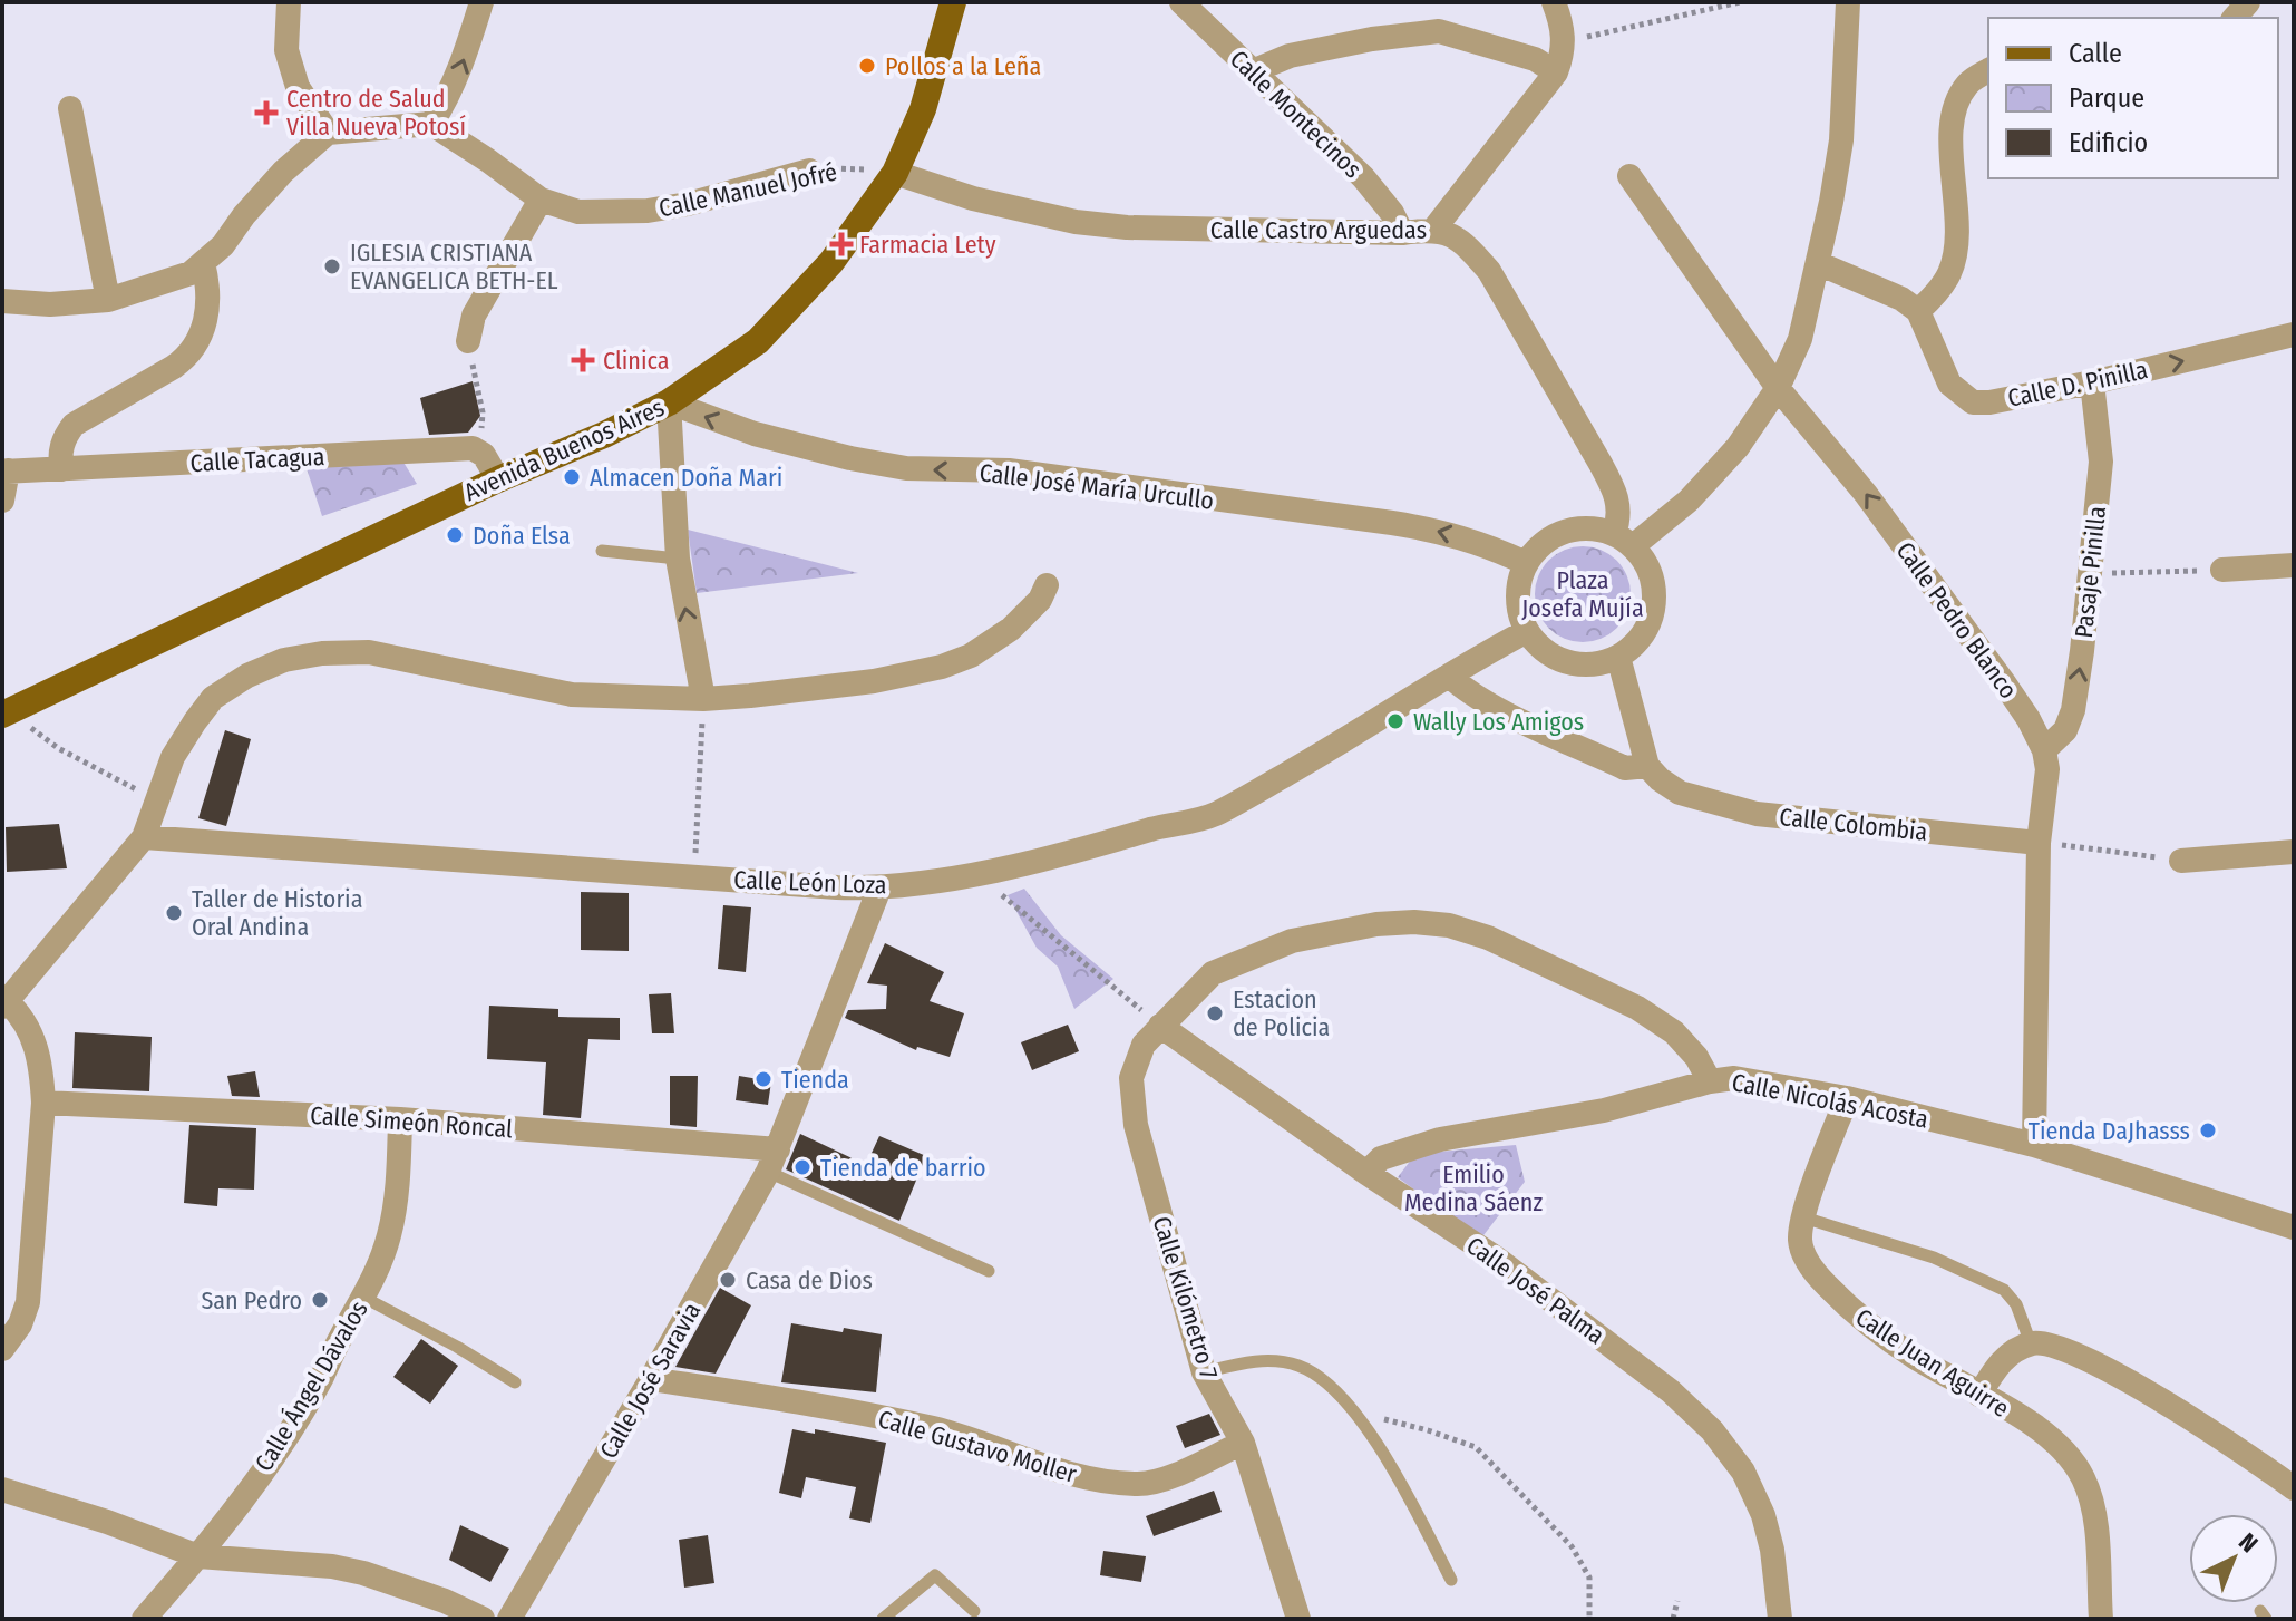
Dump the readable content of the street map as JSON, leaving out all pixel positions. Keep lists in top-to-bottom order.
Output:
{
  "streets": {
    "main road": ["Avenida Buenos Aires"],
    "street": [
      "Calle Montecinos",
      "Calle Manuel Jofré",
      "Calle Castro Arguedas",
      "Calle D. Pinilla",
      "Calle Tacagua",
      "Calle José María Urcullo",
      "Pasaje Pinilla",
      "Calle Pedro Blanco",
      "Calle Colombia",
      "Calle León Loza",
      "Calle Nicolás Acosta",
      "Calle Simeón Roncal",
      "Calle José Palma",
      "Calle Kilómetro 7",
      "Calle Juan Aguirre",
      "Calle José Saravia",
      "Calle Ángel Dávalos",
      "Calle Gustavo Moller"
    ]
  },
  "crossings": [
    ["Calle Montecinos", "Calle Castro Arguedas"],
    ["Calle Manuel Jofré", "Calle Castro Arguedas"],
    ["Calle Manuel Jofré", "Avenida Buenos Aires"],
    ["Calle Castro Arguedas", "Avenida Buenos Aires"],
    ["Calle Castro Arguedas", "Calle José María Urcullo"],
    ["Calle Castro Arguedas", "Calle León Loza"],
    ["Calle D. Pinilla", "Pasaje Pinilla"],
    ["Avenida Buenos Aires", "Calle José María Urcullo"],
    ["Calle José María Urcullo", "Calle León Loza"],
    ["Pasaje Pinilla", "Calle Pedro Blanco"],
    ["Calle Pedro Blanco", "Calle Colombia"],
    ["Calle Pedro Blanco", "Calle Nicolás Acosta"],
    ["Calle Colombia", "Calle León Loza"],
    ["Calle León Loza", "Calle José Saravia"],
    ["Calle Nicolás Acosta", "Calle José Palma"],
    ["Calle Nicolás Acosta", "Calle Kilómetro 7"],
    ["Calle Nicolás Acosta", "Calle Juan Aguirre"],
    ["Calle Simeón Roncal", "Calle José Saravia"],
    ["Calle Simeón Roncal", "Calle Ángel Dávalos"],
    ["Calle José Palma", "Calle Kilómetro 7"],
    ["Calle Kilómetro 7", "Calle Gustavo Moller"],
    ["Calle José Saravia", "Calle Gustavo Moller"]
  ],
  "one_way": [
    "Calle D. Pinilla",
    "Calle José María Urcullo",
    "Pasaje Pinilla",
    "Calle Pedro Blanco"
  ],
  "parks": ["Plaza Josefa Mujía", "Emilio Medina Sáenz"],
  "places": {
    "other": [
      "Pollos a la Leña",
      "IGLESIA CRISTIANA EVANGELICA BETH-EL",
      "Almacen Doña Mari",
      "Doña Elsa",
      "Wally Los Amigos",
      "Taller de Historia Oral Andina",
      "Estacion de Policia",
      "Tienda",
      "Tienda DaJhasss",
      "Tienda de barrio",
      "Casa de Dios",
      "San Pedro"
    ],
    "health": ["Centro de Salud Villa Nueva Potosí", "Farmacia Lety", "Clinica"]
  },
  "legend": ["Calle", "Parque", "Edificio"],
  "north": "top right"
}
